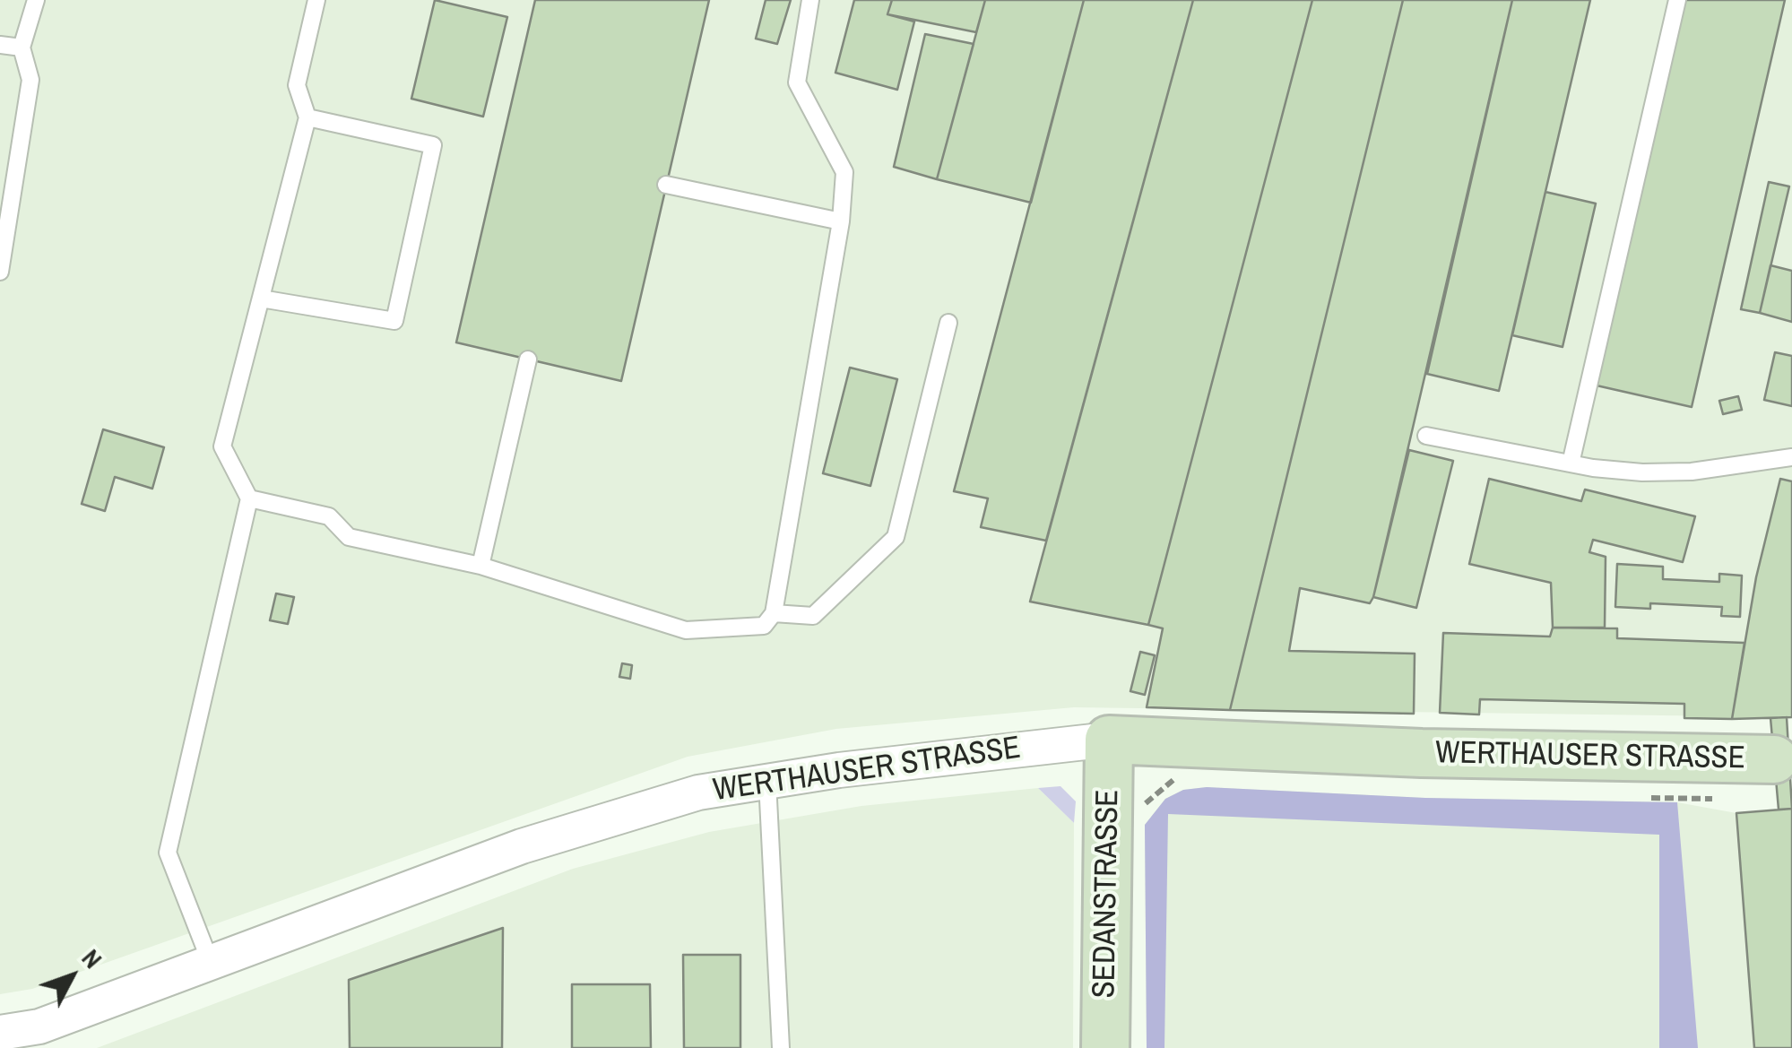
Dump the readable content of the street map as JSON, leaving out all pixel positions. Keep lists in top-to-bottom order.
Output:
{
  "streets": {
    "main road": ["WERTHAUSER STRASSE", "SEDANSTRASSE"]
  },
  "crossings": [
    ["WERTHAUSER STRASSE", "SEDANSTRASSE"]
  ],
  "north": "top right"
}
